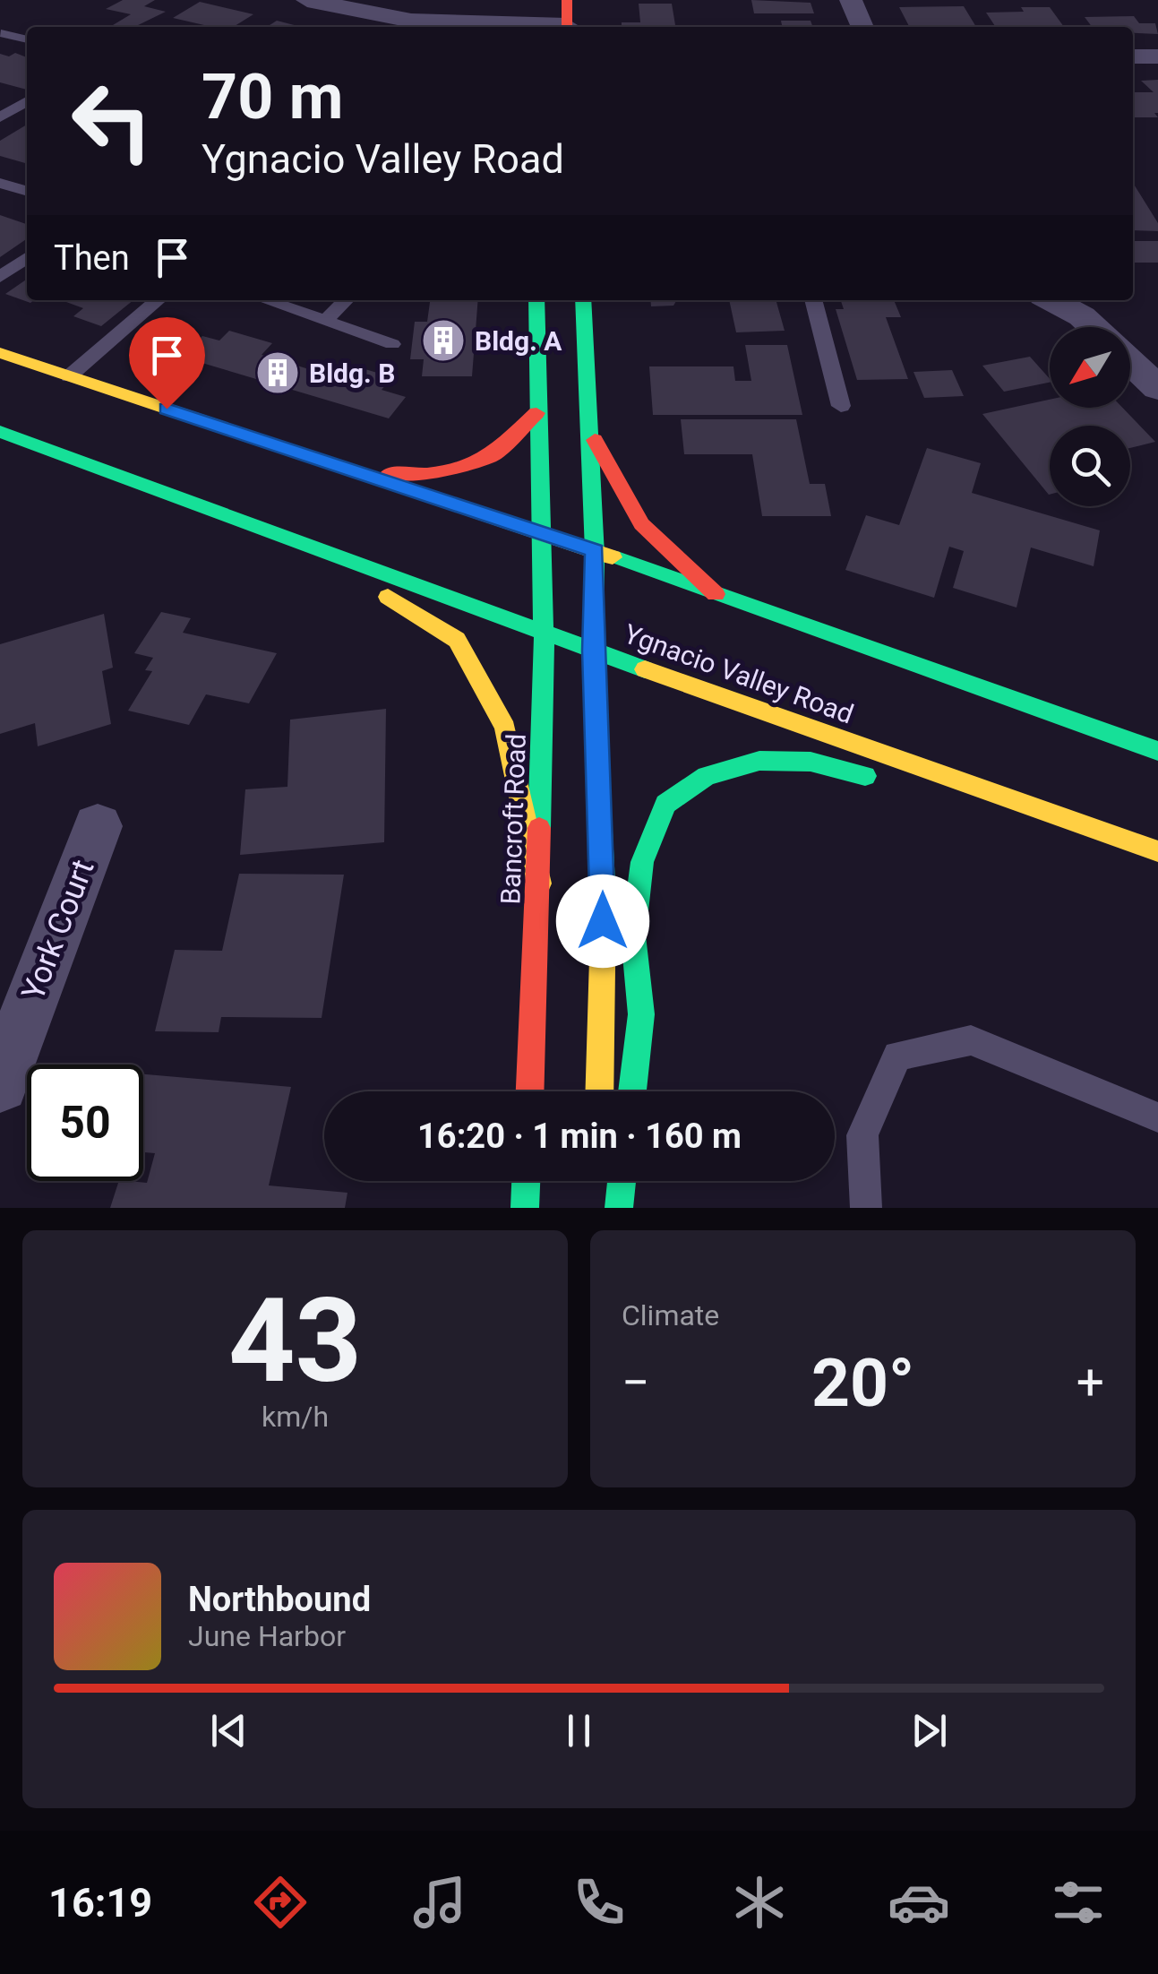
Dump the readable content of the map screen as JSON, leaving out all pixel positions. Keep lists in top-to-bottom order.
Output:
{
  "streets": {
    "main road": ["Ygnacio Valley Road", "Bancroft Road"],
    "street": ["York Court"]
  },
  "crossings": [
    ["Ygnacio Valley Road", "Bancroft Road"]
  ],
  "places": {
    "building": ["Bldg. A", "Bldg. B"]
  },
  "north": "bottom left",
  "page": {
    "turn": ["70 m", "Ygnacio Valley Road"],
    "then": "Then",
    "limit": "50",
    "trip": "16:20 · 1 min · 160 m",
    "tile": [
      ["43", "km/h"],
      "Climate"
    ],
    "heat": ["−", "20°", "+"],
    "song": ["Northbound", "June Harbor"],
    "tabs": "16:19"
  }
}
